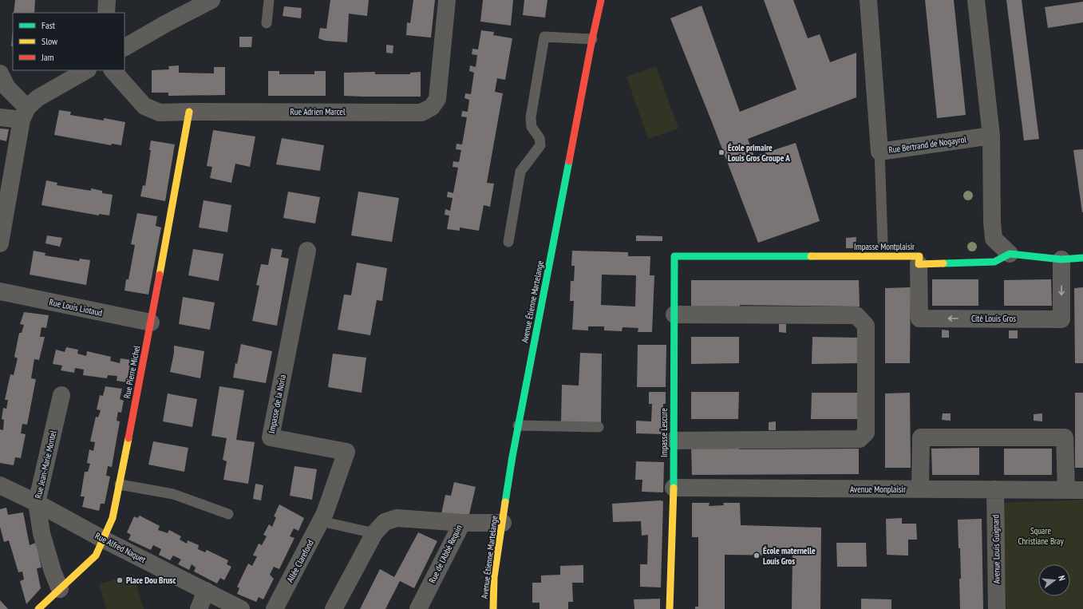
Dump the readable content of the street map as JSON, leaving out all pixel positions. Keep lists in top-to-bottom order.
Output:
{
  "streets": {
    "street": [
      "Rue Adrien Marcel",
      "Rue Bertrand de Nogayrol",
      "Impasse Montplaisir",
      "Avenue Étienne Martelange",
      "Rue Louis Liotaud",
      "Cité Louis Gros",
      "Rue Pierre Michel",
      "Impasse de la Noria",
      "Impasse Lescure",
      "Rue Jean-Marie Montel",
      "Avenue Monplaisir",
      "Rue Alfred Naquet",
      "Avenue Louis Guignard",
      "Rue de l'Abbé Requin",
      "Allée Clarefond"
    ]
  },
  "crossings": [
    ["Rue Adrien Marcel", "Rue Pierre Michel"],
    ["Impasse Montplaisir", "Cité Louis Gros"],
    ["Impasse Montplaisir", "Impasse Lescure"],
    ["Rue Louis Liotaud", "Rue Pierre Michel"],
    ["Rue Pierre Michel", "Rue Jean-Marie Montel"],
    ["Rue Pierre Michel", "Rue Alfred Naquet"],
    ["Impasse de la Noria", "Allée Clarefond"],
    ["Impasse Lescure", "Avenue Monplaisir"],
    ["Rue Jean-Marie Montel", "Rue Alfred Naquet"],
    ["Avenue Monplaisir", "Avenue Louis Guignard"]
  ],
  "parks": ["Square Christiane Bray"],
  "places": ["École primaire Louis Gros Groupe A", "École maternelle Louis Gros", "Place Dou Brusc"],
  "legend": ["Fast", "Slow", "Jam"],
  "north": "right"
}
